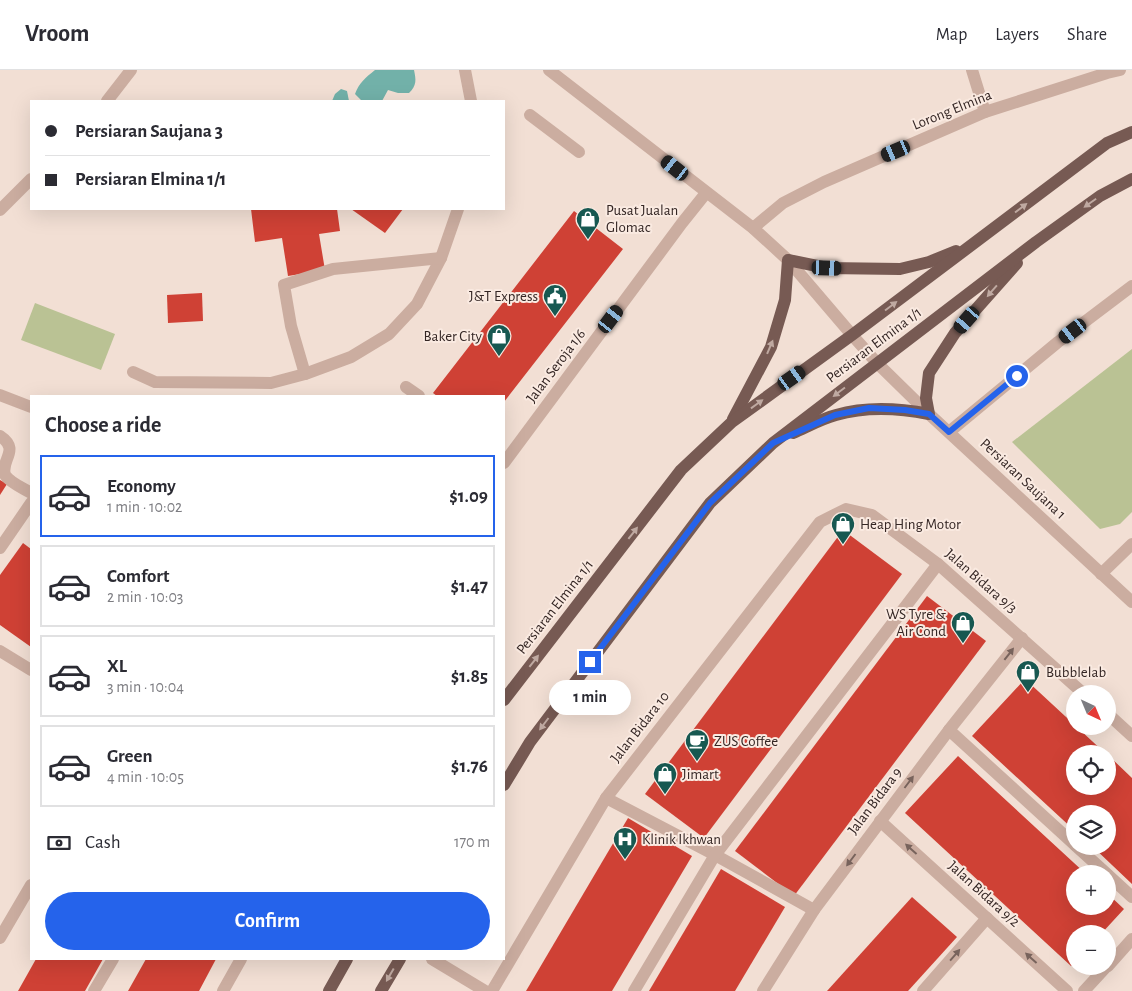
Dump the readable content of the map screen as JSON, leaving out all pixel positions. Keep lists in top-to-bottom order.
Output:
{
  "streets": {
    "main road": ["Persiaran Elmina 1/1"],
    "street": [
      "Lorong Elmina",
      "Jalan Seroja 1/6",
      "Persiaran Saujana 1",
      "Jalan Bidara 9/3",
      "Jalan Bidara 10",
      "Jalan Bidara 9",
      "Jalan Bidara 9/2"
    ]
  },
  "crossings": [
    ["Lorong Elmina", "Persiaran Elmina 1/1"],
    ["Persiaran Elmina 1/1", "Jalan Seroja 1/6"],
    ["Persiaran Elmina 1/1", "Persiaran Saujana 1"],
    ["Jalan Bidara 9/3", "Jalan Bidara 10"],
    ["Jalan Bidara 9/3", "Jalan Bidara 9"],
    ["Jalan Bidara 9", "Jalan Bidara 9/2"]
  ],
  "one_way": ["Jalan Bidara 9/2"],
  "places": {
    "shop": [
      "Pusat Jualan Glomac",
      "Baker City",
      "Heap Hing Motor",
      "WS Tyre & Air Cond",
      "Bubblelab",
      "Jimart"
    ],
    "public building": ["J&T Express"],
    "cafe": ["ZUS Coffee"],
    "hospital": ["Klinik Ikhwan"]
  },
  "north": "bottom right",
  "page": {
    "header": "Vroom",
    "nav": ["Map", "Layers", "Share"],
    "banner": ["Persiaran Saujana 3", "Persiaran Elmina 1/1"],
    "heading": "Choose a ride",
    "list": [
      {
        "name": "Economy",
        "note": "1 min · 10:02",
        "value": "$1.09"
      },
      {
        "name": "Comfort",
        "note": "2 min · 10:03",
        "value": "$1.47"
      },
      {
        "name": "XL",
        "note": "3 min · 10:04",
        "value": "$1.85"
      },
      {
        "name": "Green",
        "note": "4 min · 10:05",
        "value": "$1.76"
      }
    ],
    "bubble": "1 min",
    "map_buttons": ["+", "−"],
    "pay": ["Cash", "170 m"],
    "buttons": "Confirm"
  }
}
